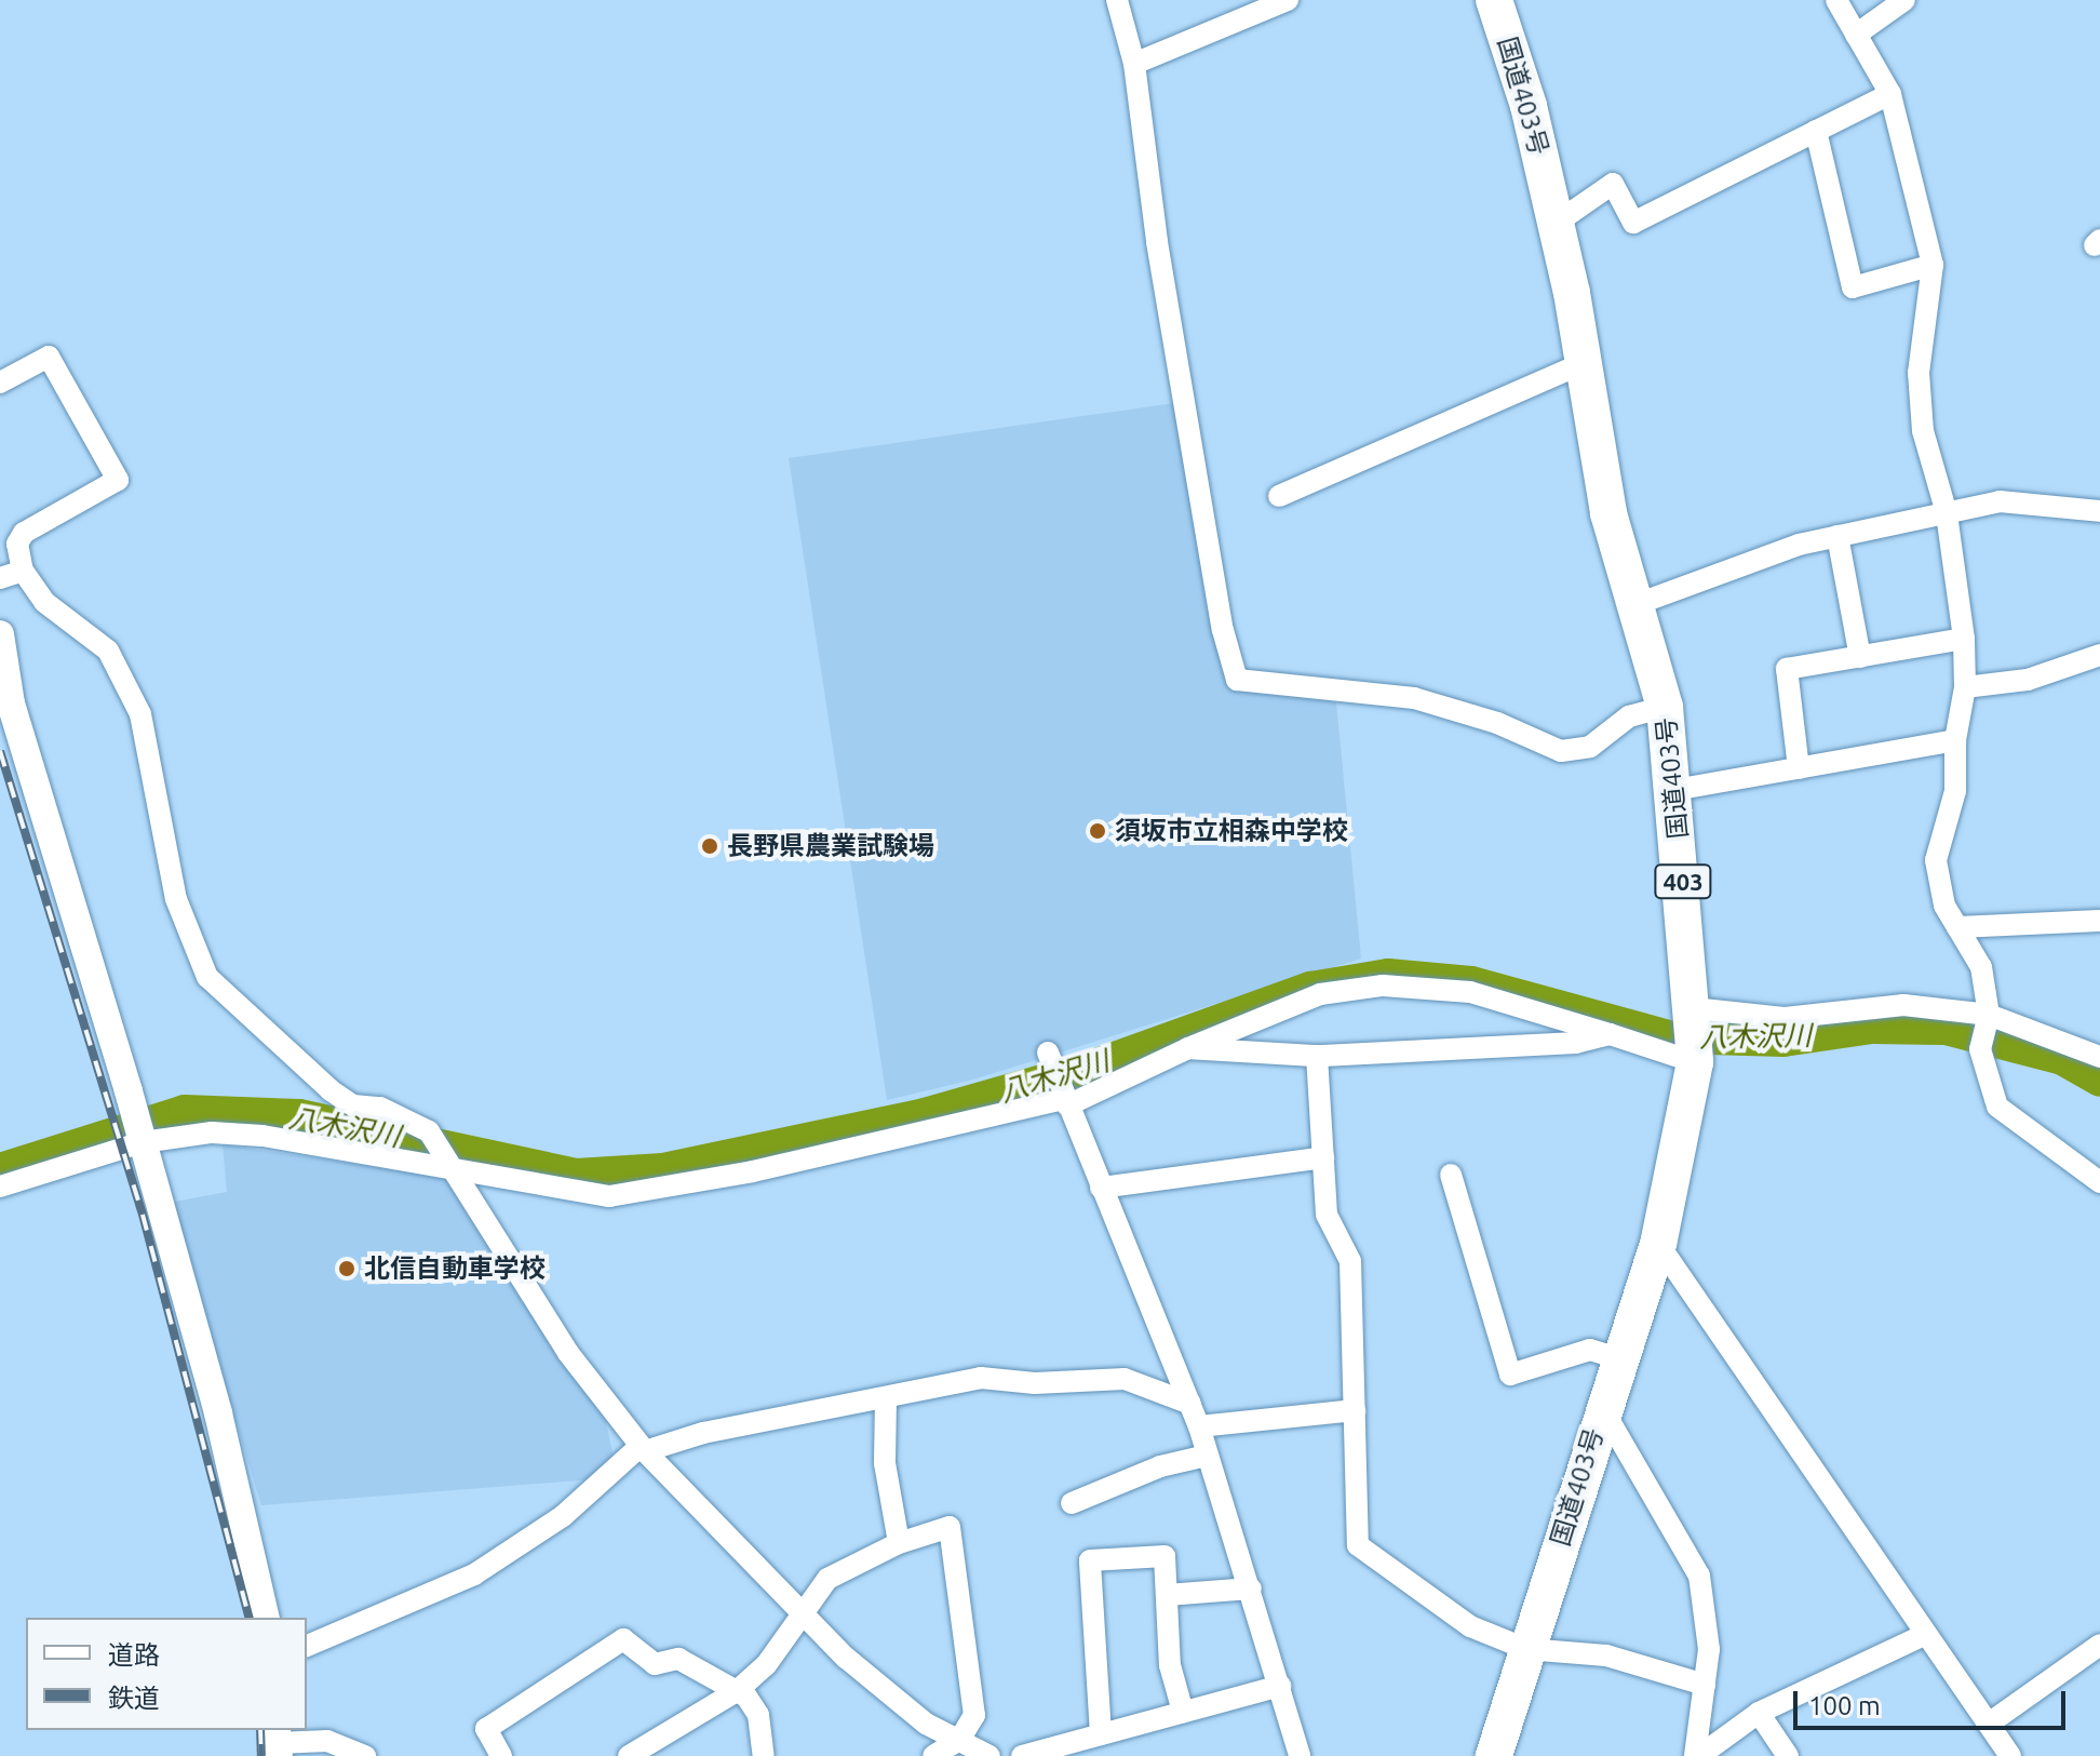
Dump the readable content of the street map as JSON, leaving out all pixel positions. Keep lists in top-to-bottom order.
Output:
{
  "streets": {
    "highway": ["国道403号", "403"]
  },
  "water": ["八木沢川"],
  "places": ["須坂市立相森中学校", "長野県農業試験場", "北信自動車学校"],
  "legend": ["道路", "鉄道"],
  "scale_bar": "100 m"
}
